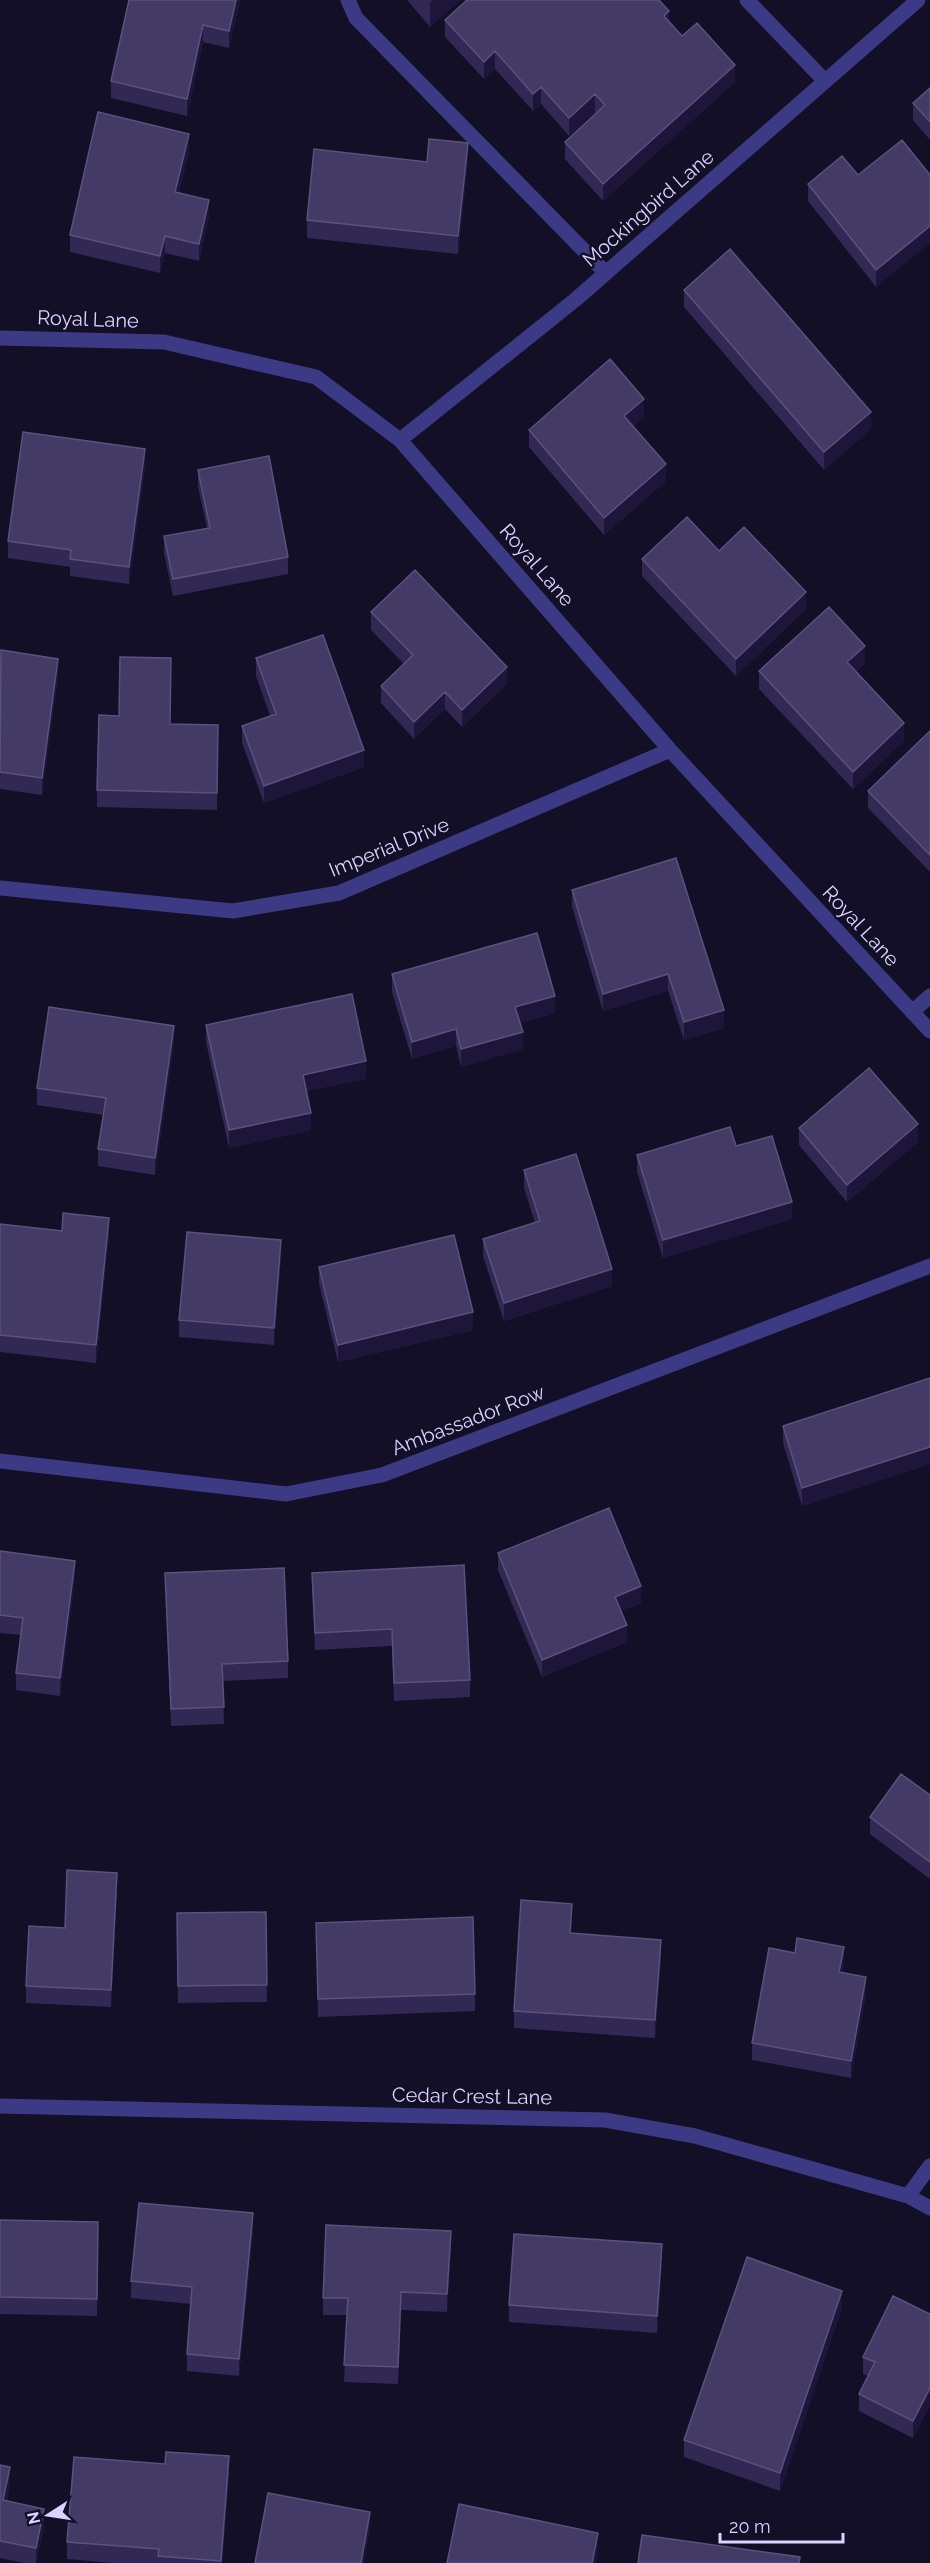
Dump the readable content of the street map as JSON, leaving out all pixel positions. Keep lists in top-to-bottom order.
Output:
{
  "streets": {
    "street": [
      "Mockingbird Lane",
      "Royal Lane",
      "Imperial Drive",
      "Ambassador Row",
      "Cedar Crest Lane"
    ]
  },
  "crossings": [
    ["Mockingbird Lane", "Royal Lane"],
    ["Royal Lane", "Imperial Drive"]
  ],
  "scale_bar": "20 m",
  "north": "left"
}
